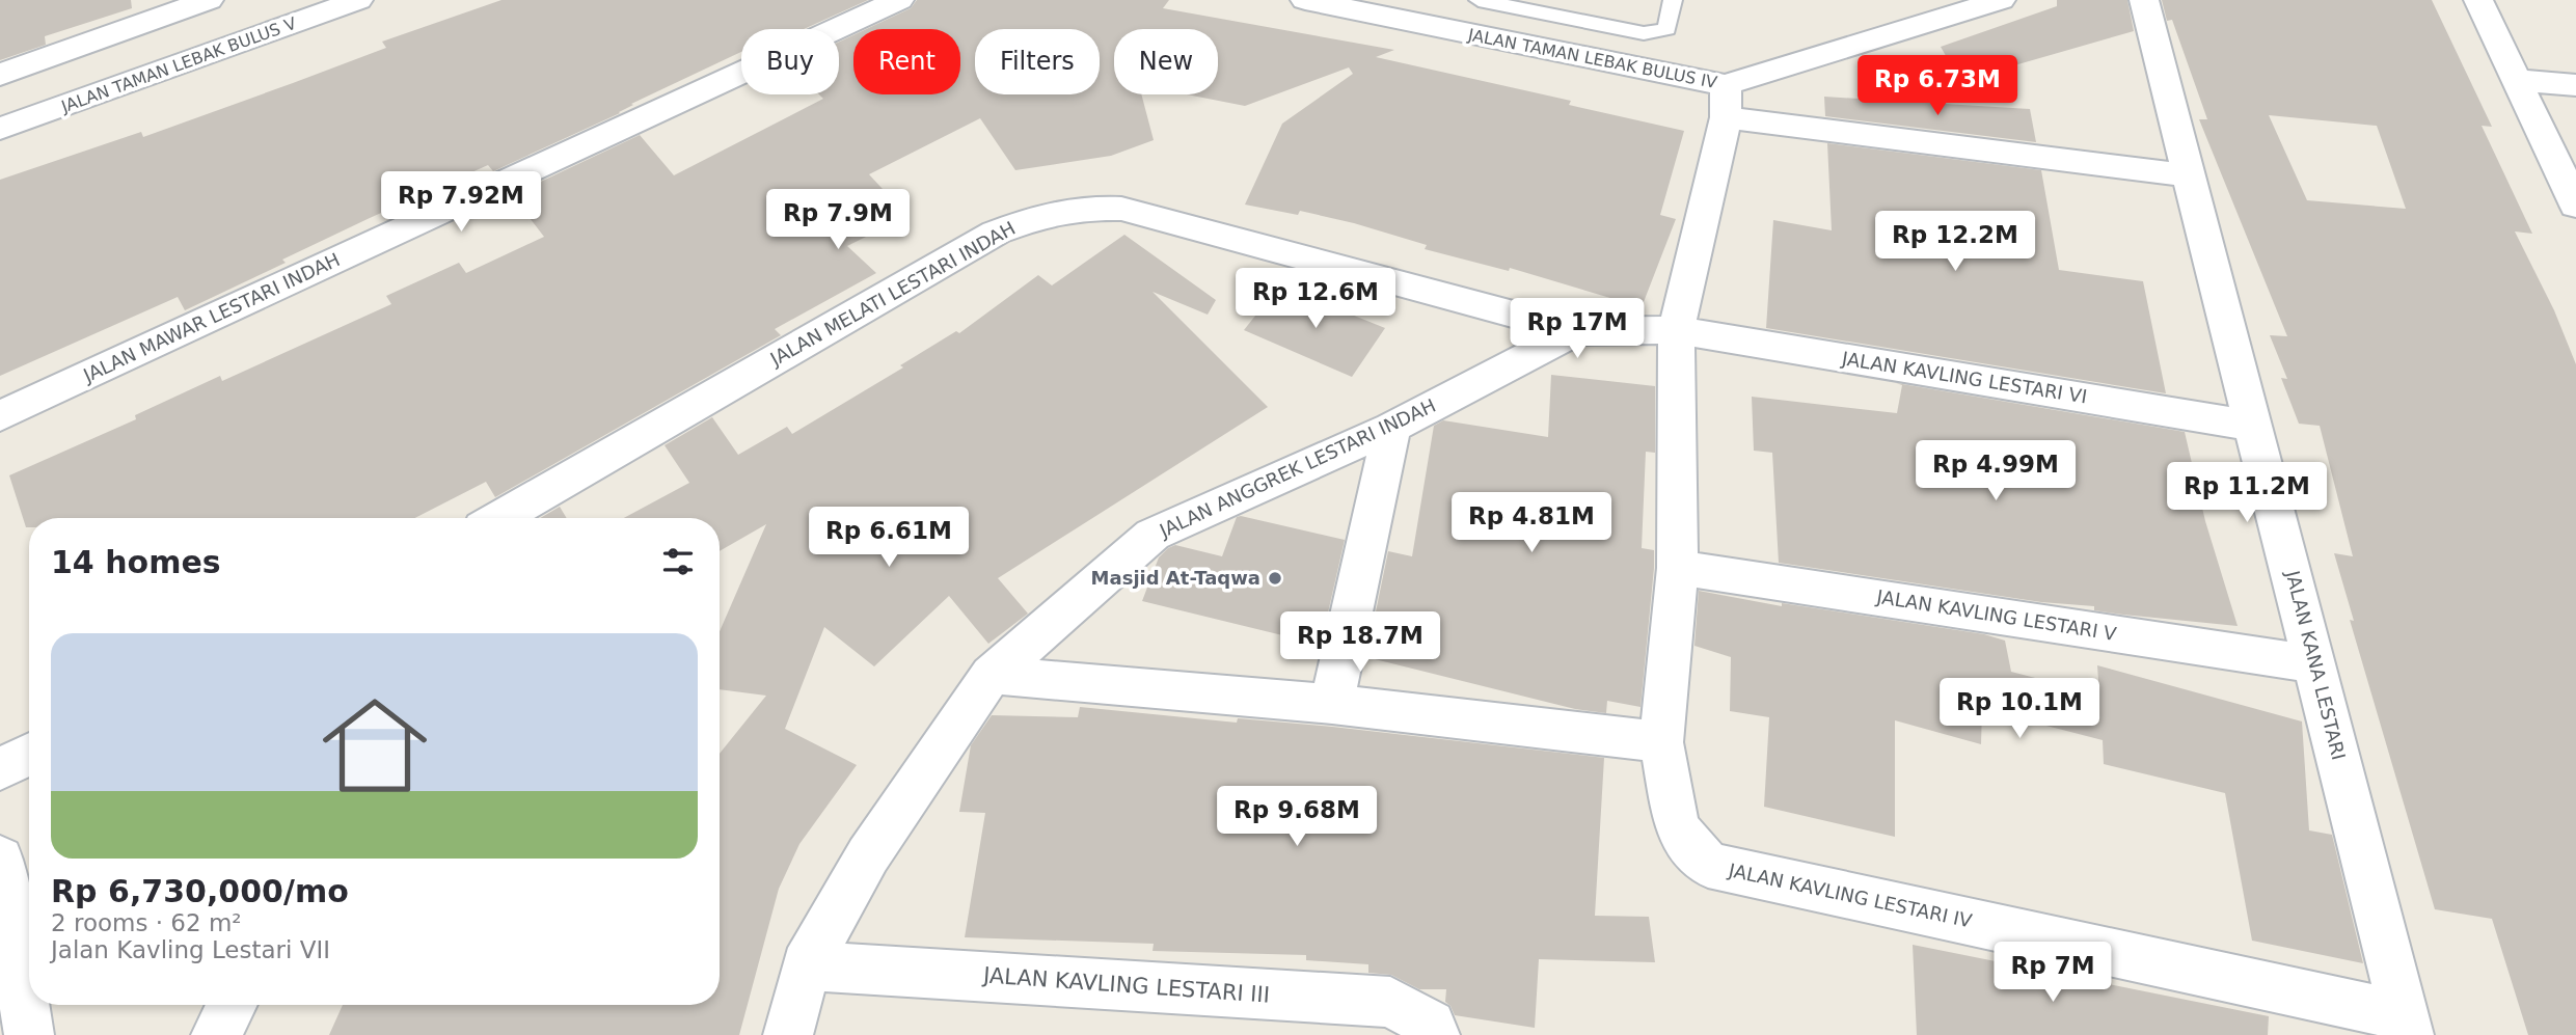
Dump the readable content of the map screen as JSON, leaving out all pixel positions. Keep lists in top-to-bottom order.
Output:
{
  "streets": {
    "street": [
      "JALAN TAMAN LEBAK BULUS IV",
      "JALAN TAMAN LEBAK BULUS V",
      "JALAN MELATI LESTARI INDAH",
      "JALAN MAWAR LESTARI INDAH",
      "JALAN KAVLING LESTARI VI",
      "JALAN ANGGREK LESTARI INDAH",
      "JALAN KAVLING LESTARI V",
      "JALAN KANA LESTARI",
      "JALAN KAVLING LESTARI IV",
      "JALAN KAVLING LESTARI III"
    ]
  },
  "crossings": [
    ["JALAN TAMAN LEBAK BULUS IV", "JALAN KAVLING LESTARI IV"],
    ["JALAN MELATI LESTARI INDAH", "JALAN KAVLING LESTARI VI"],
    ["JALAN MELATI LESTARI INDAH", "JALAN ANGGREK LESTARI INDAH"],
    ["JALAN MELATI LESTARI INDAH", "JALAN KAVLING LESTARI IV"],
    ["JALAN KAVLING LESTARI VI", "JALAN KANA LESTARI"],
    ["JALAN KAVLING LESTARI VI", "JALAN KAVLING LESTARI IV"],
    ["JALAN ANGGREK LESTARI INDAH", "JALAN KAVLING LESTARI III"],
    ["JALAN KAVLING LESTARI V", "JALAN KANA LESTARI"],
    ["JALAN KAVLING LESTARI V", "JALAN KAVLING LESTARI IV"],
    ["JALAN KANA LESTARI", "JALAN KAVLING LESTARI IV"]
  ],
  "places": ["Masjid At-Taqwa"],
  "page": {
    "chip": [
      "Buy",
      "Rent",
      "Filters",
      "New"
    ],
    "price": [
      "Rp 6.73M",
      "Rp 7.92M",
      "Rp 7.9M",
      "Rp 12.2M",
      "Rp 12.6M",
      "Rp 17M",
      "Rp 4.99M",
      "Rp 11.2M",
      "Rp 4.81M",
      "Rp 6.61M",
      "Rp 18.7M",
      "Rp 10.1M",
      "Rp 9.68M",
      "Rp 7M"
    ],
    "heading": "14 homes",
    "list": [
      {
        "name": "Rp 6,730,000/mo",
        "note": "2 rooms · 62 m² · Jalan Kavling Lestari VII"
      }
    ]
  }
}
